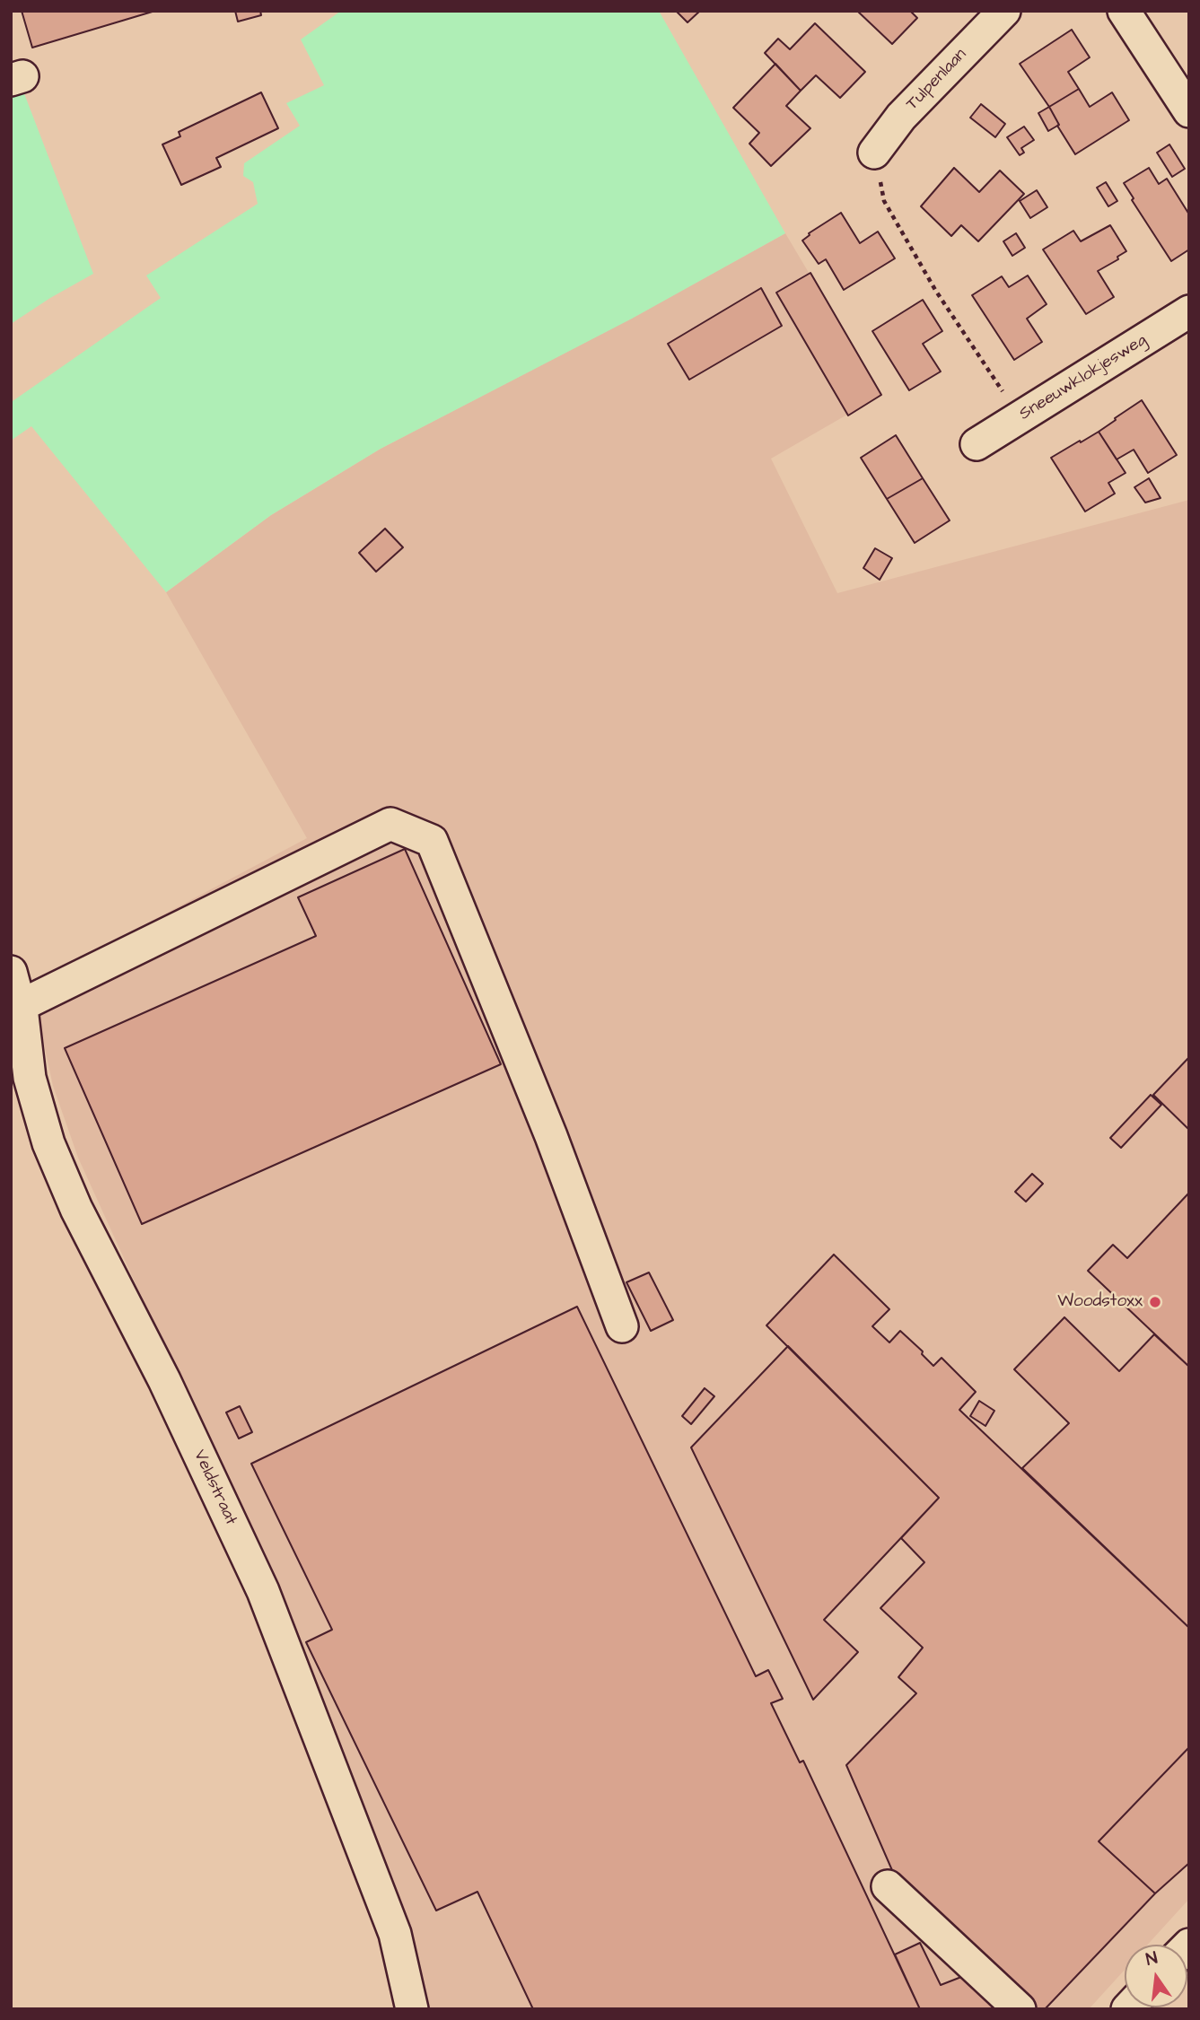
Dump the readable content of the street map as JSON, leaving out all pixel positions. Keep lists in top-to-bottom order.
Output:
{
  "streets": {
    "street": ["Tulpenlaan", "Sneeuwklokjesweg", "Veldstraat"]
  },
  "places": ["Woodstoxx"],
  "north": "top"
}
